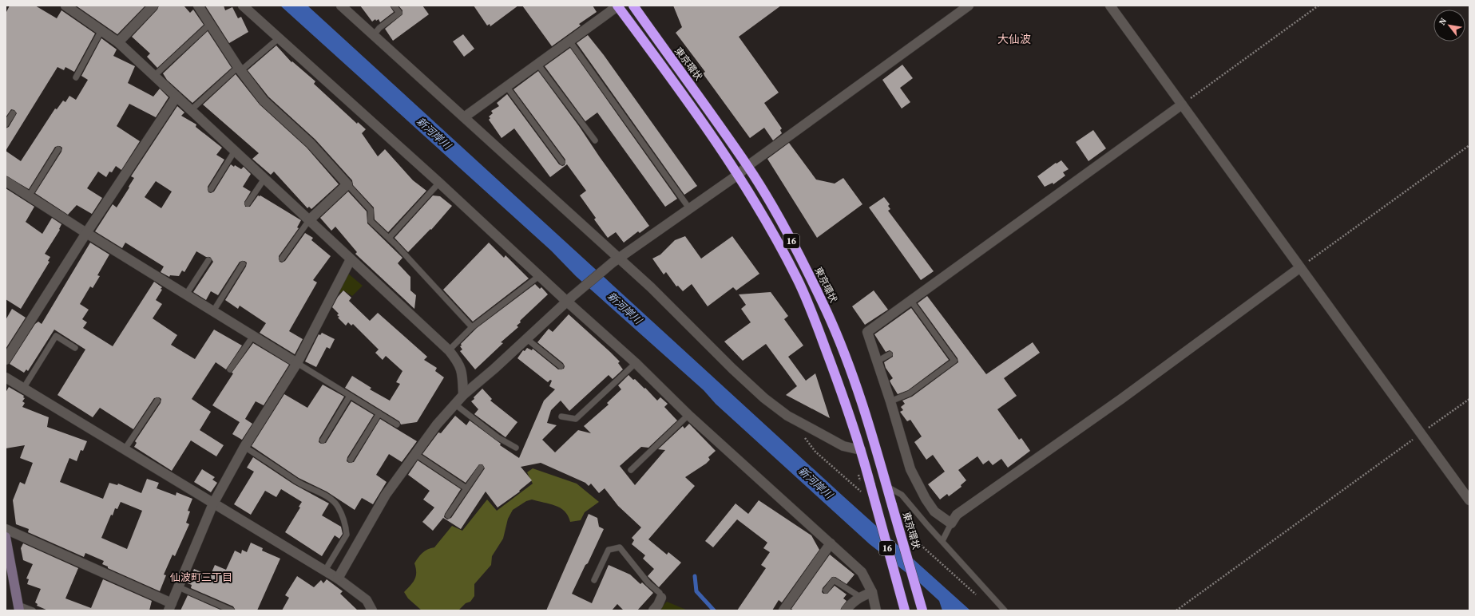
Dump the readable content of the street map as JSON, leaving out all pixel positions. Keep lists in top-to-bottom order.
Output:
{
  "streets": {
    "highway": ["東京環状", "16"]
  },
  "districts": ["大仙波", "仙波町三丁目"],
  "water": ["新河岸川"],
  "north": "top left"
}
